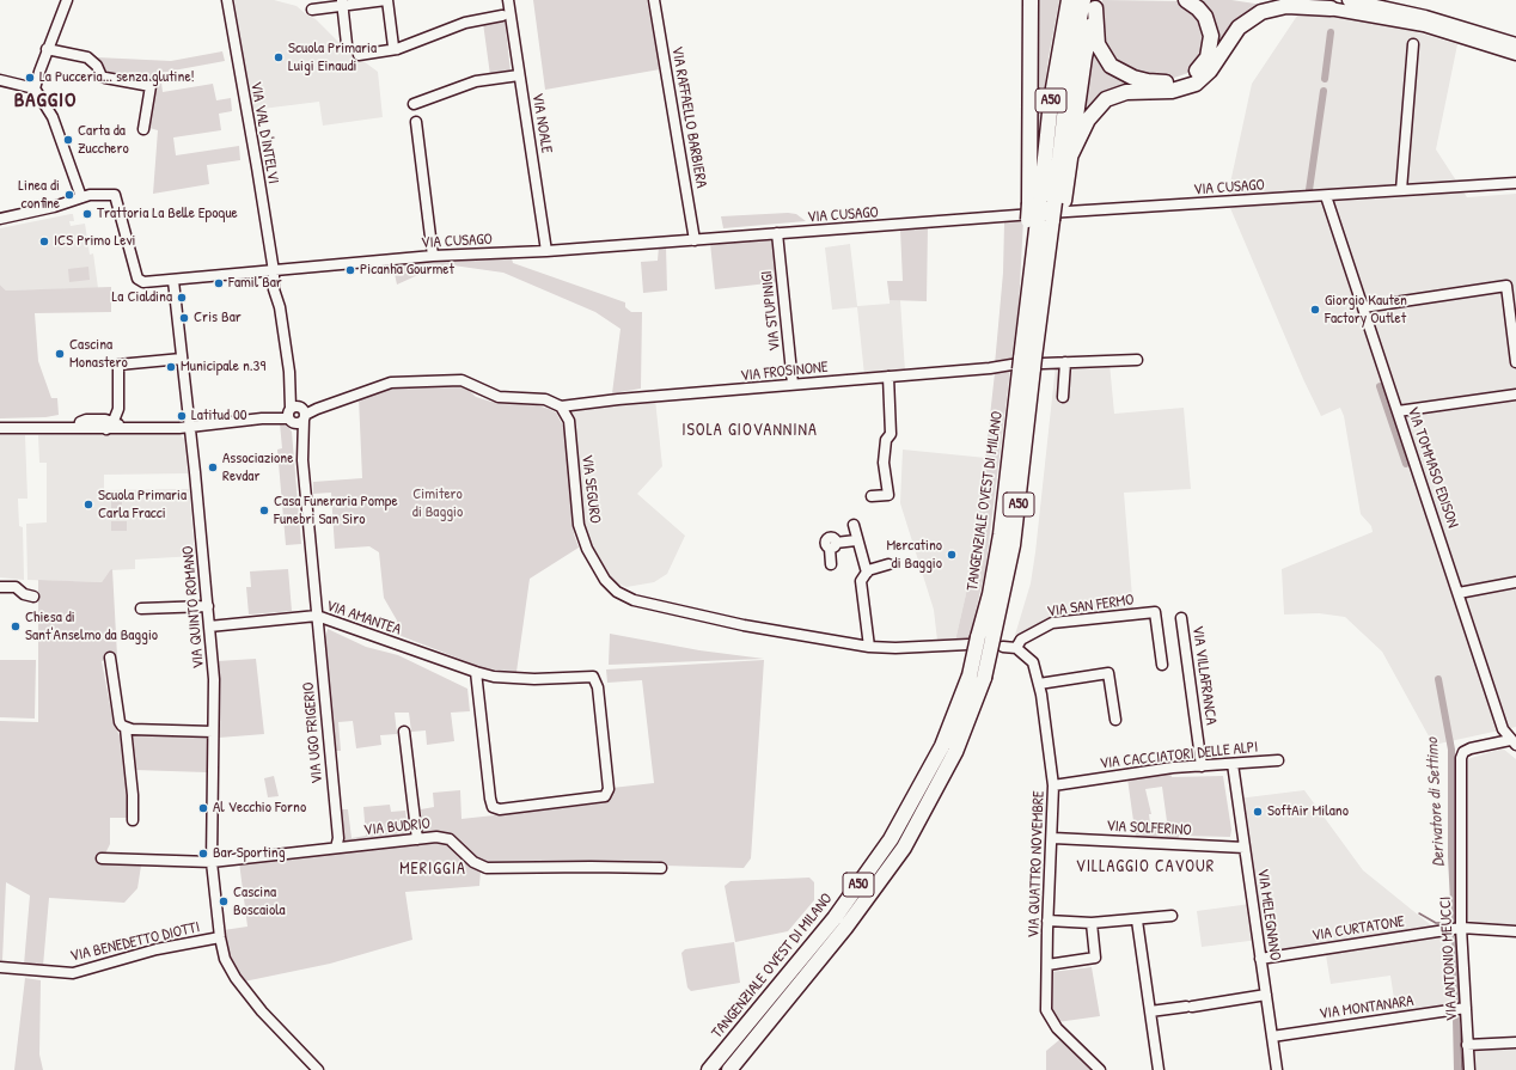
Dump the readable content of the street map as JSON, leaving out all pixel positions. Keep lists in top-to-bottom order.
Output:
{
  "streets": {
    "highway": ["A50", "TANGENZIALE OVEST DI MILANO"],
    "street": [
      "VIA RAFFAELLO BARBIERA",
      "VIA NOALE",
      "VIA VAL D'INTELVI",
      "VIA CUSAGO",
      "VIA STUPINIGI",
      "VIA FROSINONE",
      "VIA TOMMASO EDISON",
      "VIA SEGURO",
      "VIA SAN FERMO",
      "VIA QUINTO ROMANO",
      "VIA AMANTEA",
      "VIA VILLAFRANCA",
      "VIA UGO FRIGERIO",
      "VIA CACCIATORI DELLE ALPI",
      "VIA BUDRIO",
      "VIA SOLFERINO",
      "VIA QUATTRO NOVEMBRE",
      "VIA MELEGNANO",
      "VIA CURTATONE",
      "VIA BENEDETTO DIOTTI",
      "VIA ANTONIO MEUCCI",
      "VIA MONTANARA"
    ]
  },
  "crossings": [
    ["VIA RAFFAELLO BARBIERA", "VIA CUSAGO"],
    ["VIA NOALE", "VIA CUSAGO"],
    ["VIA VAL D'INTELVI", "VIA CUSAGO"],
    ["VIA VAL D'INTELVI", "VIA UGO FRIGERIO"],
    ["VIA CUSAGO", "VIA STUPINIGI"],
    ["VIA CUSAGO", "VIA TOMMASO EDISON"],
    ["VIA CUSAGO", "VIA QUINTO ROMANO"],
    ["VIA STUPINIGI", "VIA FROSINONE"],
    ["VIA FROSINONE", "VIA SEGURO"],
    ["VIA FROSINONE", "TANGENZIALE OVEST DI MILANO"],
    ["VIA TOMMASO EDISON", "VIA ANTONIO MEUCCI"],
    ["VIA SEGURO", "TANGENZIALE OVEST DI MILANO"],
    ["VIA SEGURO", "VIA SAN FERMO"],
    ["VIA SEGURO", "VIA QUATTRO NOVEMBRE"],
    ["VIA SAN FERMO", "VIA QUATTRO NOVEMBRE"],
    ["VIA QUINTO ROMANO", "VIA AMANTEA"],
    ["VIA QUINTO ROMANO", "VIA BUDRIO"],
    ["VIA QUINTO ROMANO", "VIA BENEDETTO DIOTTI"],
    ["VIA AMANTEA", "VIA UGO FRIGERIO"],
    ["VIA VILLAFRANCA", "VIA CACCIATORI DELLE ALPI"],
    ["VIA UGO FRIGERIO", "VIA BUDRIO"],
    ["VIA CACCIATORI DELLE ALPI", "VIA QUATTRO NOVEMBRE"],
    ["VIA CACCIATORI DELLE ALPI", "VIA MELEGNANO"],
    ["VIA SOLFERINO", "VIA QUATTRO NOVEMBRE"],
    ["VIA SOLFERINO", "VIA MELEGNANO"],
    ["VIA MELEGNANO", "VIA CURTATONE"],
    ["VIA MELEGNANO", "VIA MONTANARA"],
    ["VIA CURTATONE", "VIA ANTONIO MEUCCI"],
    ["VIA ANTONIO MEUCCI", "VIA MONTANARA"]
  ],
  "districts": [
    "BAGGIO",
    "ISOLA GIOVANNINA",
    "VILLAGGIO CAVOUR",
    "MERIGGIA"
  ],
  "water": ["Derivatore di Settimo"],
  "parks": ["Cimitero di Baggio"],
  "places": [
    "Scuola Primaria Luigi Einaudi",
    "La Pucceria... senza glutine!",
    "Carta da Zucchero",
    "Linea di confine",
    "Trattoria La Belle Epoque",
    "ICS Primo Levi",
    "Picanha Gourmet",
    "Famil Bar",
    "La Cialdina",
    "Giorgio Kauten Factory Outlet",
    "Cris Bar",
    "Cascina Monastero",
    "Municipale n.39",
    "Latitud 00",
    "Associazione Revdar",
    "Scuola Primaria Carla Fracci",
    "Casa Funeraria Pompe Funebri San Siro",
    "Mercatino di Baggio",
    "Chiesa di Sant'Anselmo da Baggio",
    "Al Vecchio Forno",
    "SoftAir Milano",
    "Bar Sporting",
    "Cascina Boscaiola"
  ]
}
